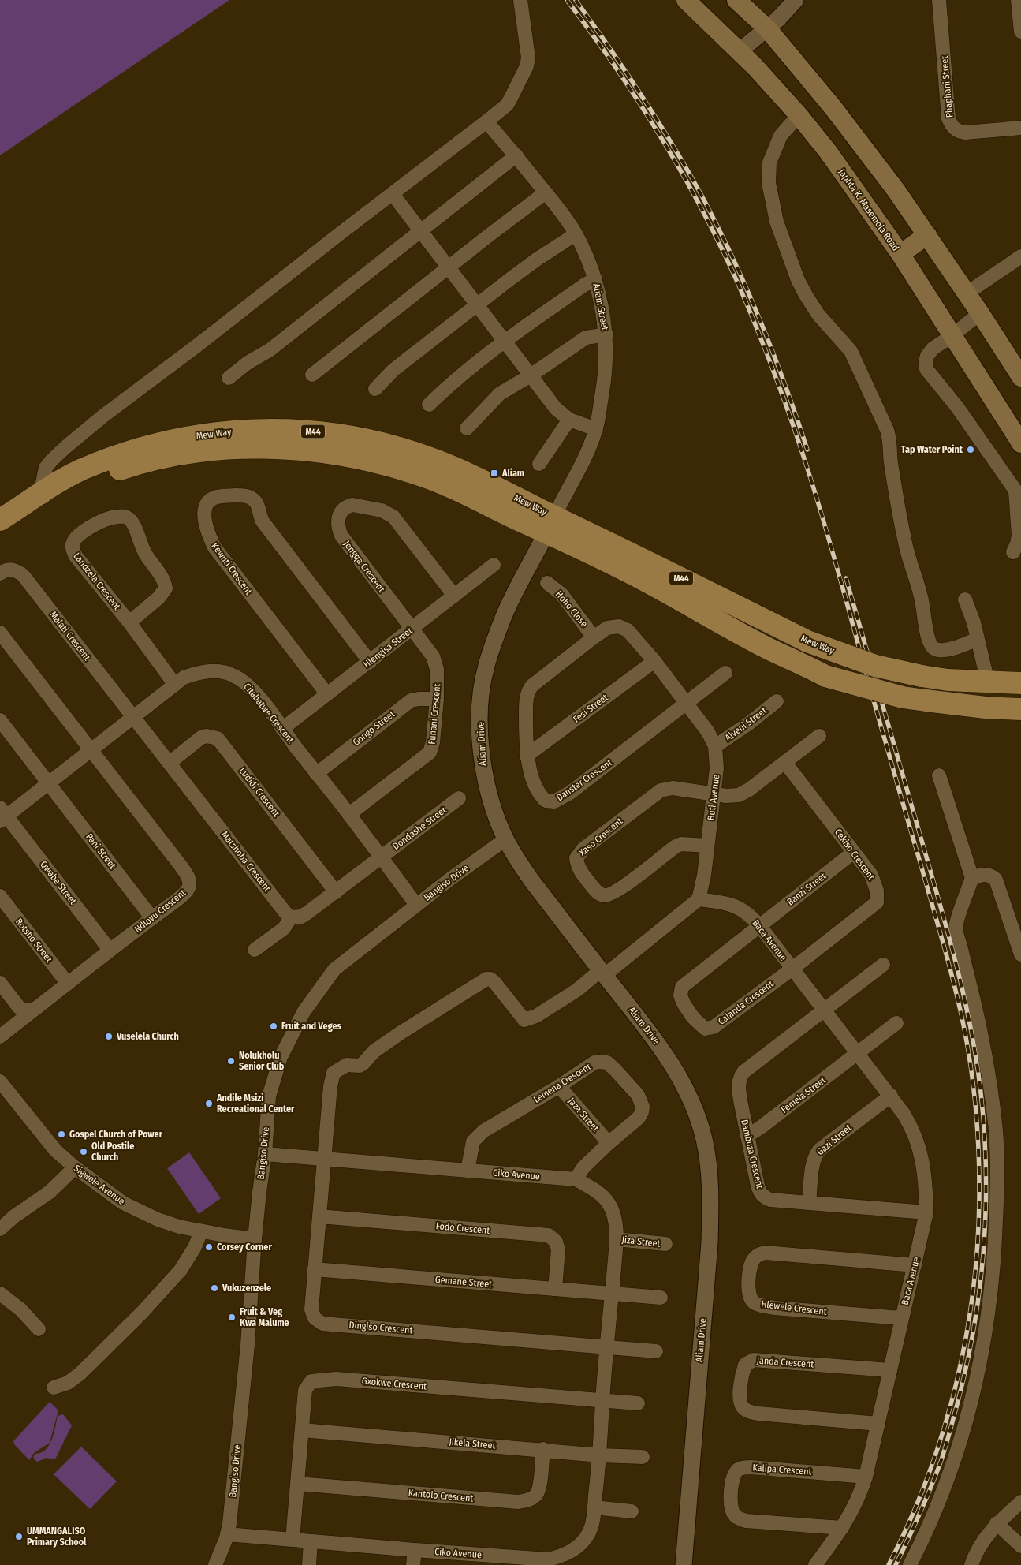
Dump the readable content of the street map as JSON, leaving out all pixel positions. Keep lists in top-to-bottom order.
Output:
{
  "streets": {
    "main road": ["Japhta K. Masemola Road", "M44", "Mew Way"],
    "street": [
      "Phaphani Street",
      "Aliam Street",
      "Jengqa Crescent",
      "Kewuti Crescent",
      "Landzela Crescent",
      "Hoho Close",
      "Malati Crescent",
      "Hlengisa Street",
      "Fesi Street",
      "Citabatwe Crescent",
      "Funani Crescent",
      "Alveni Street",
      "Gongo Street",
      "Aliam Drive",
      "Danster Crescent",
      "Ludidi Crescent",
      "Buti Avenue",
      "Dondashe Street",
      "Xaso Crescent",
      "Pani Street",
      "Cekiso Crescent",
      "Matshoba Crescent",
      "Qwabe Street",
      "Bangiso Drive",
      "Banzi Street",
      "Ndlovu Crescent",
      "Rotsho Street",
      "Baca Avenue",
      "Calanda Crescent",
      "Lemena Crescent",
      "Femela Street",
      "Jaza Street",
      "Gazi Street",
      "Dambuza Crescent",
      "Ciko Avenue",
      "Sigwele Avenue",
      "Fodo Crescent",
      "Jiza Street",
      "Gemane Street",
      "Hlewele Crescent",
      "Dingiso Crescent",
      "Janda Crescent",
      "Gxokwe Crescent",
      "Jikela Street",
      "Kalipa Crescent",
      "Kantolo Crescent"
    ]
  },
  "crossings": [
    ["Aliam Street", "Mew Way"],
    ["Aliam Street", "Aliam Drive"],
    ["Mew Way", "Aliam Drive"],
    ["Jengqa Crescent", "Hlengisa Street"],
    ["Jengqa Crescent", "Funani Crescent"],
    ["Kewuti Crescent", "Hlengisa Street"],
    ["Landzela Crescent", "Citabatwe Crescent"],
    ["Hoho Close", "Danster Crescent"],
    ["Hoho Close", "Buti Avenue"],
    ["Malati Crescent", "Citabatwe Crescent"],
    ["Malati Crescent", "Matshoba Crescent"],
    ["Hlengisa Street", "Citabatwe Crescent"],
    ["Hlengisa Street", "Funani Crescent"],
    ["Fesi Street", "Danster Crescent"],
    ["Fesi Street", "Buti Avenue"],
    ["Citabatwe Crescent", "Funani Crescent"],
    ["Citabatwe Crescent", "Gongo Street"],
    ["Citabatwe Crescent", "Dondashe Street"],
    ["Citabatwe Crescent", "Pani Street"],
    ["Citabatwe Crescent", "Matshoba Crescent"],
    ["Citabatwe Crescent", "Qwabe Street"],
    ["Citabatwe Crescent", "Bangiso Drive"],
    ["Citabatwe Crescent", "Ndlovu Crescent"],
    ["Funani Crescent", "Gongo Street"],
    ["Alveni Street", "Buti Avenue"],
    ["Aliam Drive", "Bangiso Drive"],
    ["Danster Crescent", "Buti Avenue"],
    ["Ludidi Crescent", "Matshoba Crescent"],
    ["Buti Avenue", "Xaso Crescent"],
    ["Buti Avenue", "Baca Avenue"],
    ["Pani Street", "Ndlovu Crescent"],
    ["Cekiso Crescent", "Banzi Street"],
    ["Cekiso Crescent", "Baca Avenue"],
    ["Cekiso Crescent", "Calanda Crescent"],
    ["Qwabe Street", "Ndlovu Crescent"],
    ["Bangiso Drive", "Ciko Avenue"],
    ["Bangiso Drive", "Sigwele Avenue"],
    ["Banzi Street", "Baca Avenue"],
    ["Banzi Street", "Calanda Crescent"],
    ["Ndlovu Crescent", "Rotsho Street"],
    ["Baca Avenue", "Calanda Crescent"],
    ["Baca Avenue", "Femela Street"],
    ["Baca Avenue", "Gazi Street"],
    ["Baca Avenue", "Dambuza Crescent"],
    ["Baca Avenue", "Hlewele Crescent"],
    ["Baca Avenue", "Janda Crescent"],
    ["Baca Avenue", "Kalipa Crescent"],
    ["Lemena Crescent", "Jaza Street"],
    ["Lemena Crescent", "Ciko Avenue"],
    ["Femela Street", "Dambuza Crescent"],
    ["Gazi Street", "Dambuza Crescent"],
    ["Ciko Avenue", "Jiza Street"],
    ["Ciko Avenue", "Gemane Street"],
    ["Ciko Avenue", "Dingiso Crescent"],
    ["Ciko Avenue", "Gxokwe Crescent"],
    ["Ciko Avenue", "Jikela Street"],
    ["Fodo Crescent", "Gemane Street"],
    ["Fodo Crescent", "Dingiso Crescent"],
    ["Gemane Street", "Dingiso Crescent"],
    ["Gxokwe Crescent", "Jikela Street"],
    ["Gxokwe Crescent", "Kantolo Crescent"],
    ["Jikela Street", "Kantolo Crescent"]
  ],
  "places": {
    "other": [
      "Tap Water Point",
      "Fruit and Veges",
      "Vuselela Church",
      "Nolukholu Senior Club",
      "Andile Msizi Recreational Center",
      "Gospel Church of Power",
      "Old Postile Church",
      "Corsey Corner",
      "Vukuzenzele",
      "Fruit & Veg Kwa Malume",
      "UMMANGALISO Primary School"
    ],
    "transit": ["Aliam"]
  }
}
